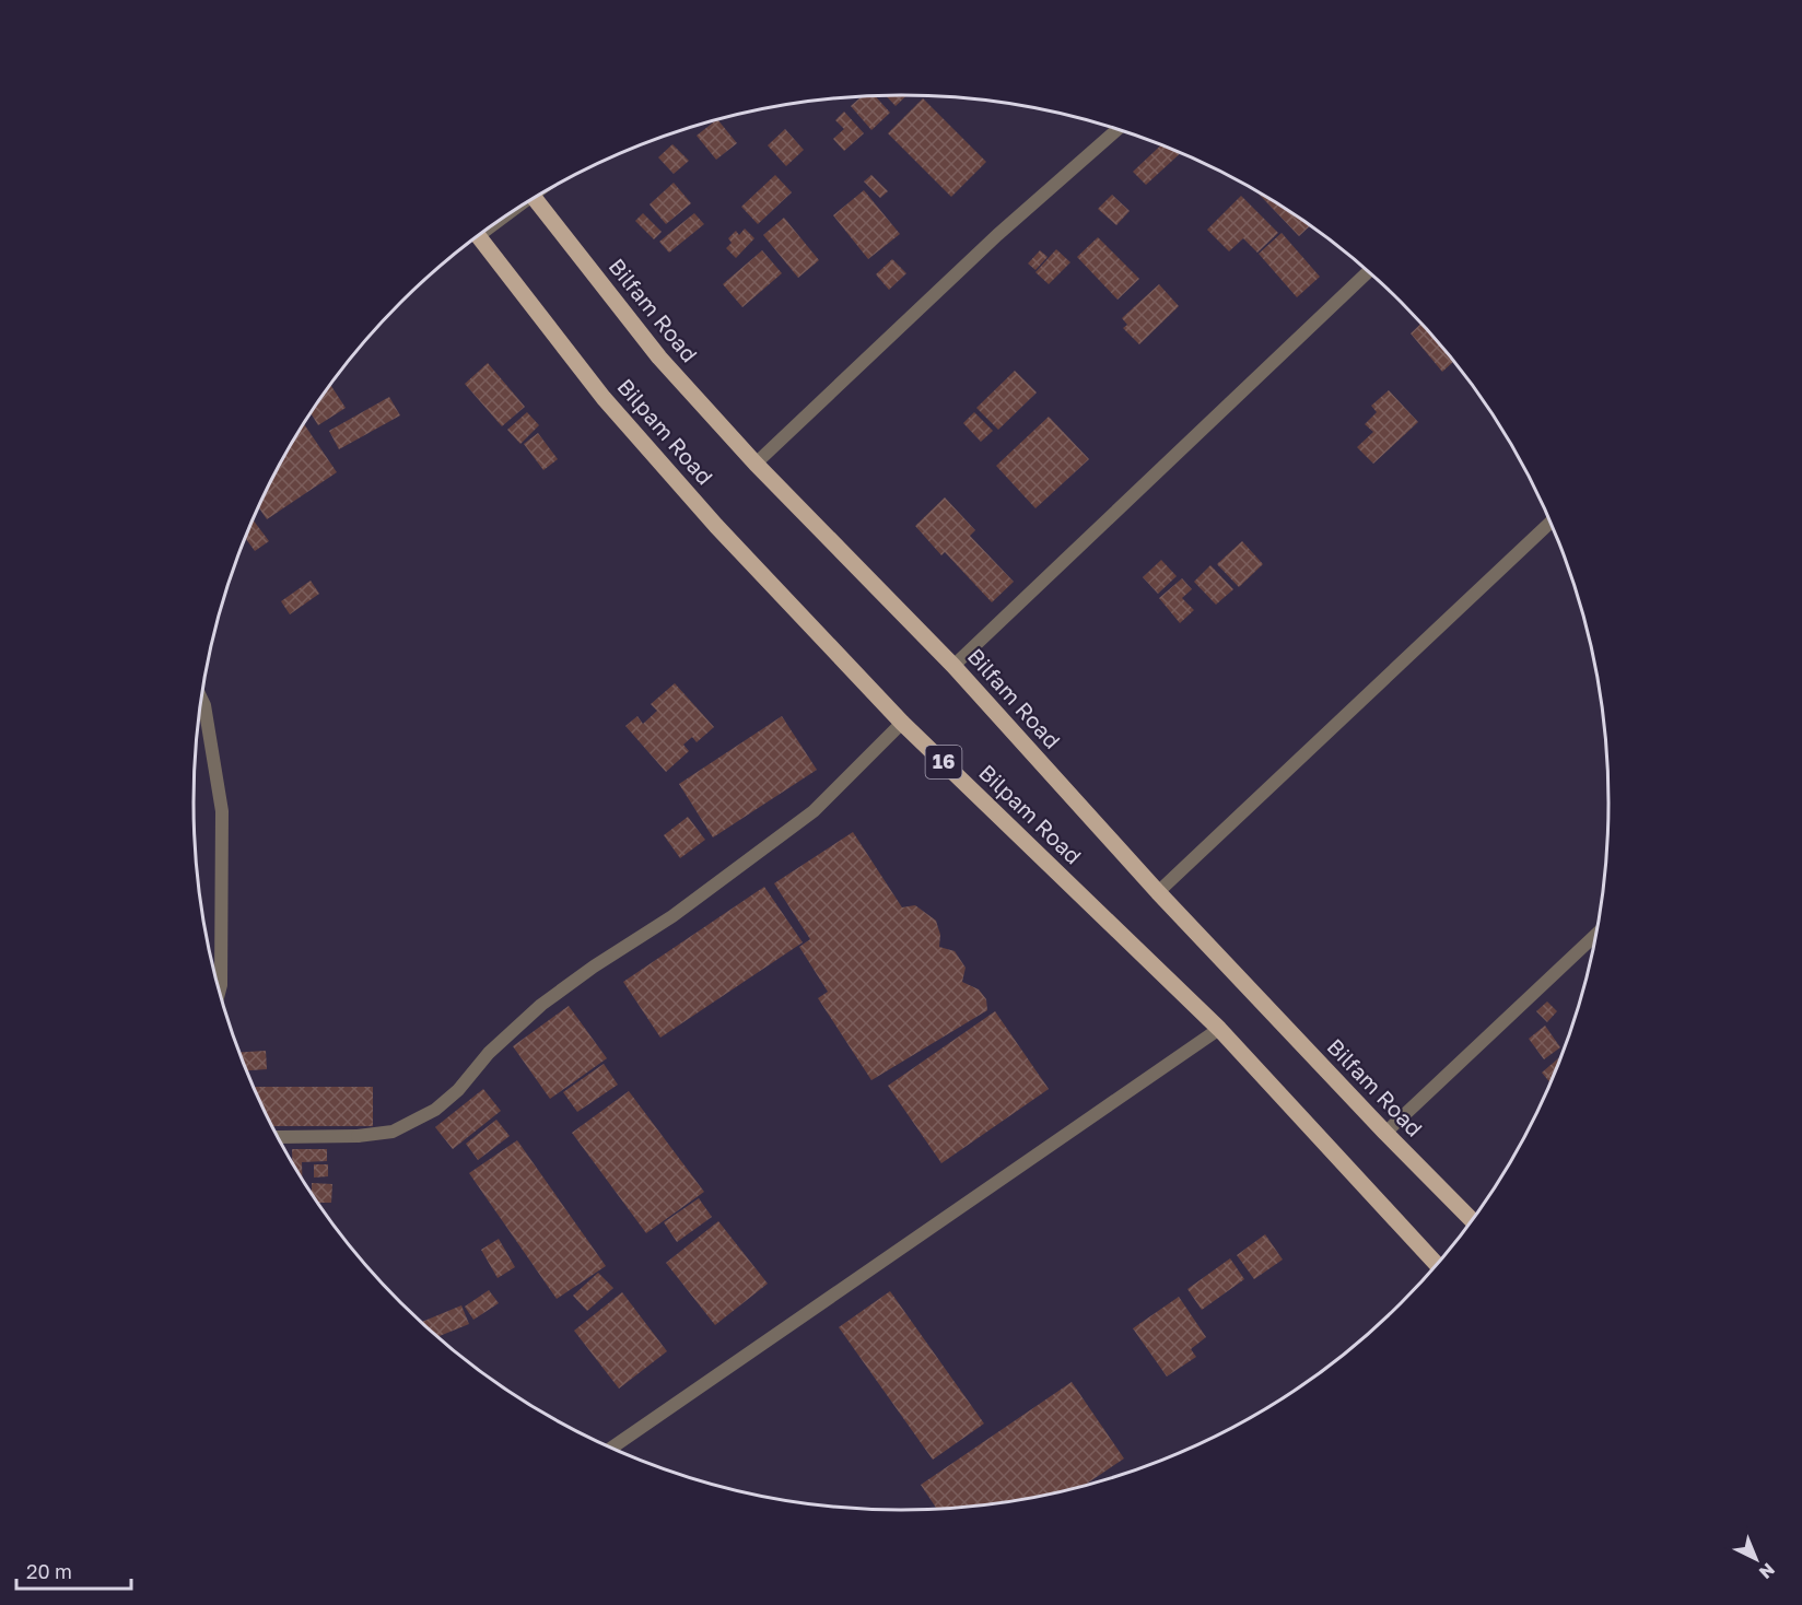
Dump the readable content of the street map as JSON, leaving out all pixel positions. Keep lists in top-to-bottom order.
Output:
{
  "streets": {
    "main road": ["Bilfam Road", "Bilpam Road", "16"]
  },
  "scale_bar": "20 m",
  "north": "bottom right"
}
